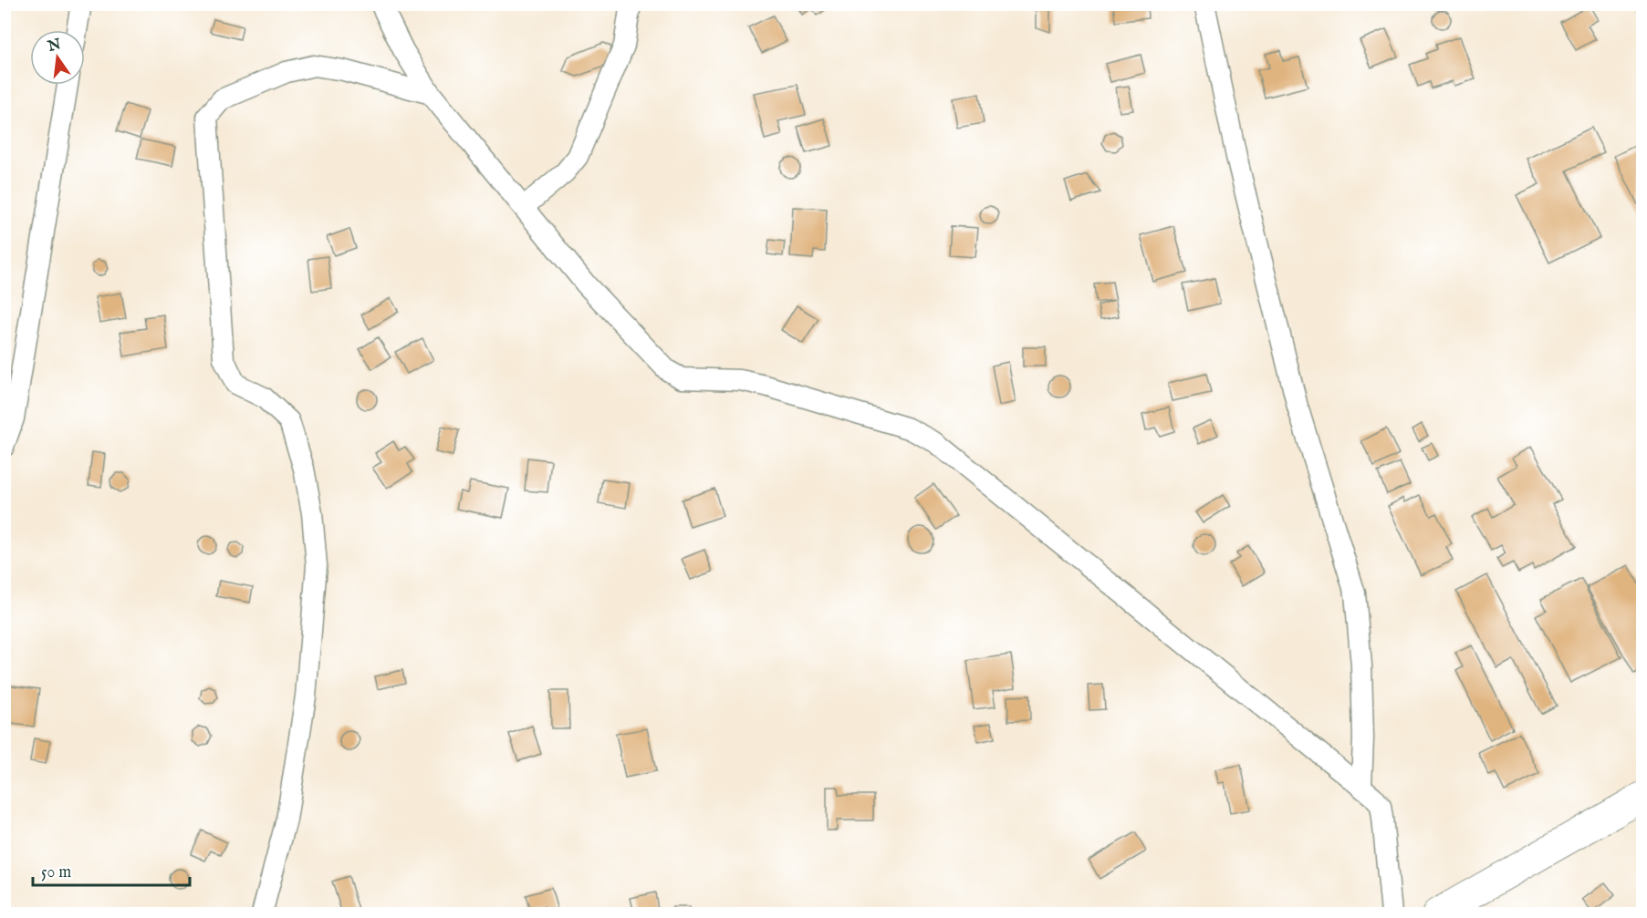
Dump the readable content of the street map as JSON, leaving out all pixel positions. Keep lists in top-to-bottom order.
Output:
{
  "scale_bar": "50 m",
  "north": "top"
}
